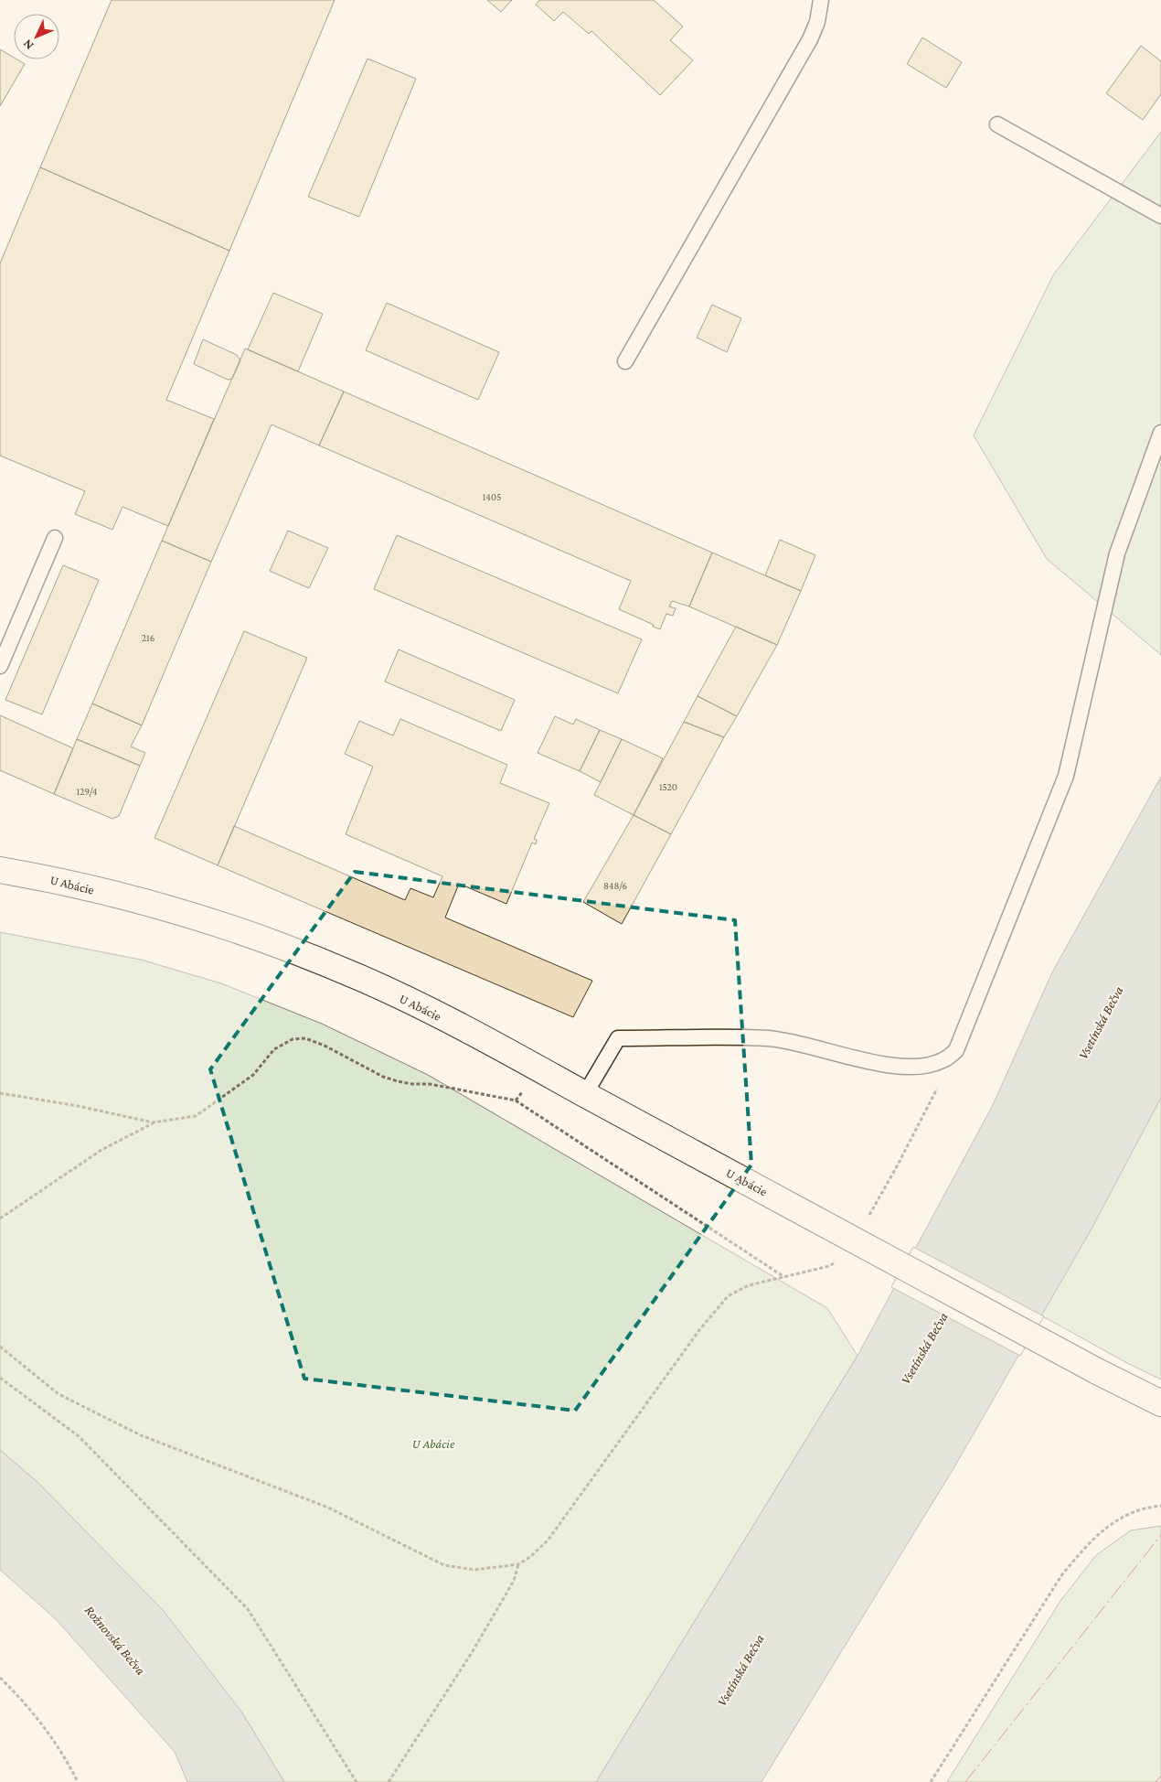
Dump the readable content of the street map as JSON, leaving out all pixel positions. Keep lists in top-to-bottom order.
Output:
{
  "streets": {
    "main road": ["U Abácie"]
  },
  "water": ["Vsetínská Bečva", "Rožnovská Bečva"],
  "parks": ["U Abácie"],
  "house_numbers": [
    "1405",
    "216",
    "1520",
    "129/4",
    "848/6"
  ],
  "north": "bottom left"
}
